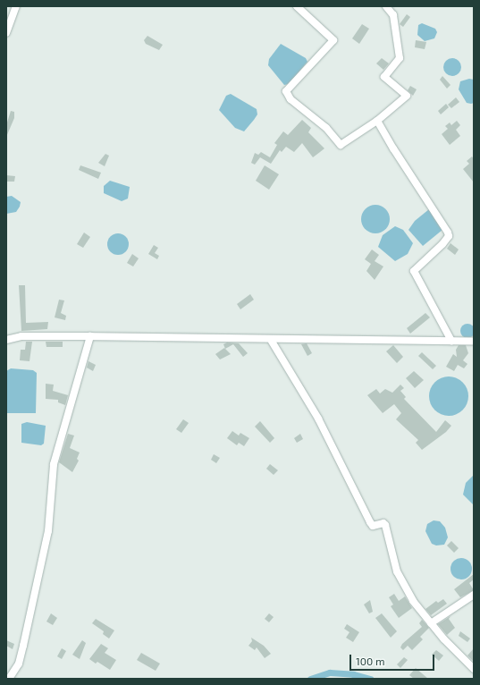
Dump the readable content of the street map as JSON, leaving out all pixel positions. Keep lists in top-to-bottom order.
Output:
{
  "scale_bar": "100 m"
}
